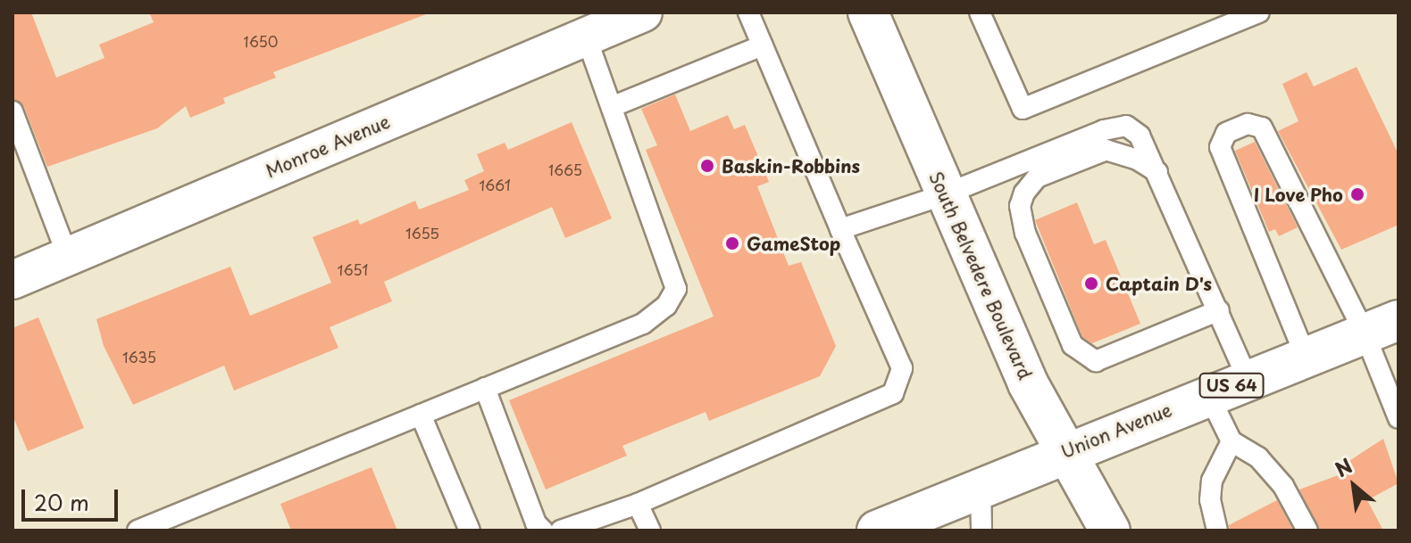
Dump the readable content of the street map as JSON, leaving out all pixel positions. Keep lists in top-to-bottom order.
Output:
{
  "streets": {
    "street": [
      "Monroe Avenue",
      "South Belvedere Boulevard",
      "US 64",
      "Union Avenue"
    ]
  },
  "crossings": [
    ["South Belvedere Boulevard", "Union Avenue"]
  ],
  "places": [
    "Baskin-Robbins",
    "I Love Pho",
    "GameStop",
    "Captain D's"
  ],
  "house_numbers": [
    "1650",
    "1665",
    "1661",
    "1655",
    "1651",
    "1635"
  ],
  "scale_bar": "20 m",
  "north": "top left"
}
